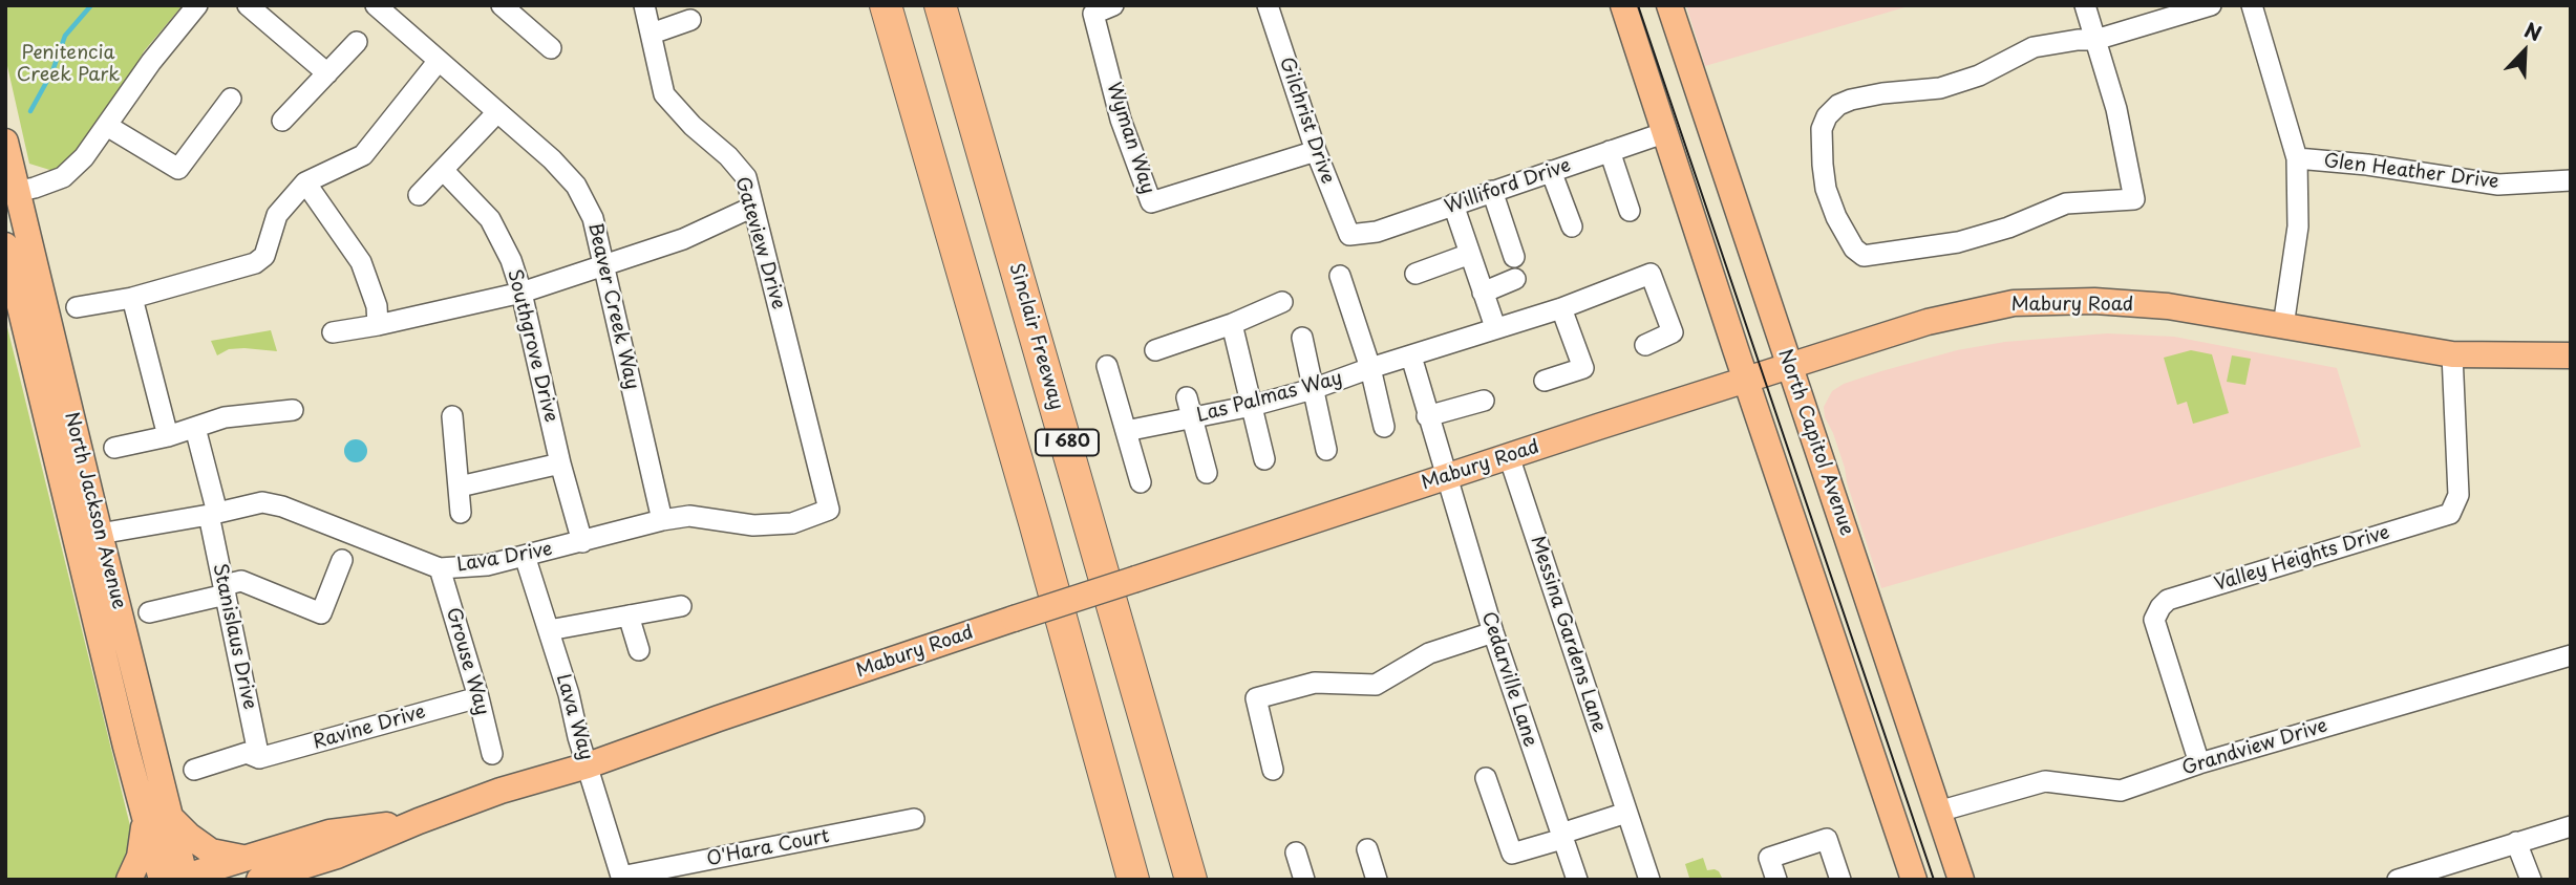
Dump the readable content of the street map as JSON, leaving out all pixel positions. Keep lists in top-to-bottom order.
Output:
{
  "streets": {
    "highway": ["Sinclair Freeway", "I 680"],
    "main road": ["Mabury Road", "North Capitol Avenue", "North Jackson Avenue"],
    "street": [
      "Gilchrist Drive",
      "Wyman Way",
      "Glen Heather Drive",
      "Williford Drive",
      "Gateview Drive",
      "Beaver Creek Way",
      "Southgrove Drive",
      "Las Palmas Way",
      "Lava Drive",
      "Valley Heights Drive",
      "Messina Gardens Lane",
      "Stanislaus Drive",
      "Grouse Way",
      "Cedarville Lane",
      "Lava Way",
      "Ravine Drive",
      "Grandview Drive",
      "O'Hara Court"
    ]
  },
  "crossings": [
    ["Gilchrist Drive", "Wyman Way"],
    ["Gilchrist Drive", "Williford Drive"],
    ["Gateview Drive", "Lava Drive"],
    ["Mabury Road", "North Capitol Avenue"],
    ["Mabury Road", "North Jackson Avenue"],
    ["Mabury Road", "Valley Heights Drive"],
    ["Mabury Road", "Messina Gardens Lane"],
    ["Mabury Road", "Cedarville Lane"],
    ["Mabury Road", "Lava Way"],
    ["Beaver Creek Way", "Lava Drive"],
    ["Southgrove Drive", "Lava Drive"],
    ["North Capitol Avenue", "Grandview Drive"],
    ["North Jackson Avenue", "Lava Drive"],
    ["Lava Drive", "Stanislaus Drive"],
    ["Lava Drive", "Grouse Way"],
    ["Lava Drive", "Lava Way"],
    ["Valley Heights Drive", "Grandview Drive"],
    ["Stanislaus Drive", "Ravine Drive"],
    ["Grouse Way", "Ravine Drive"],
    ["Lava Way", "O'Hara Court"]
  ],
  "parks": ["Penitencia Creek Park"],
  "north": "top right"
}
